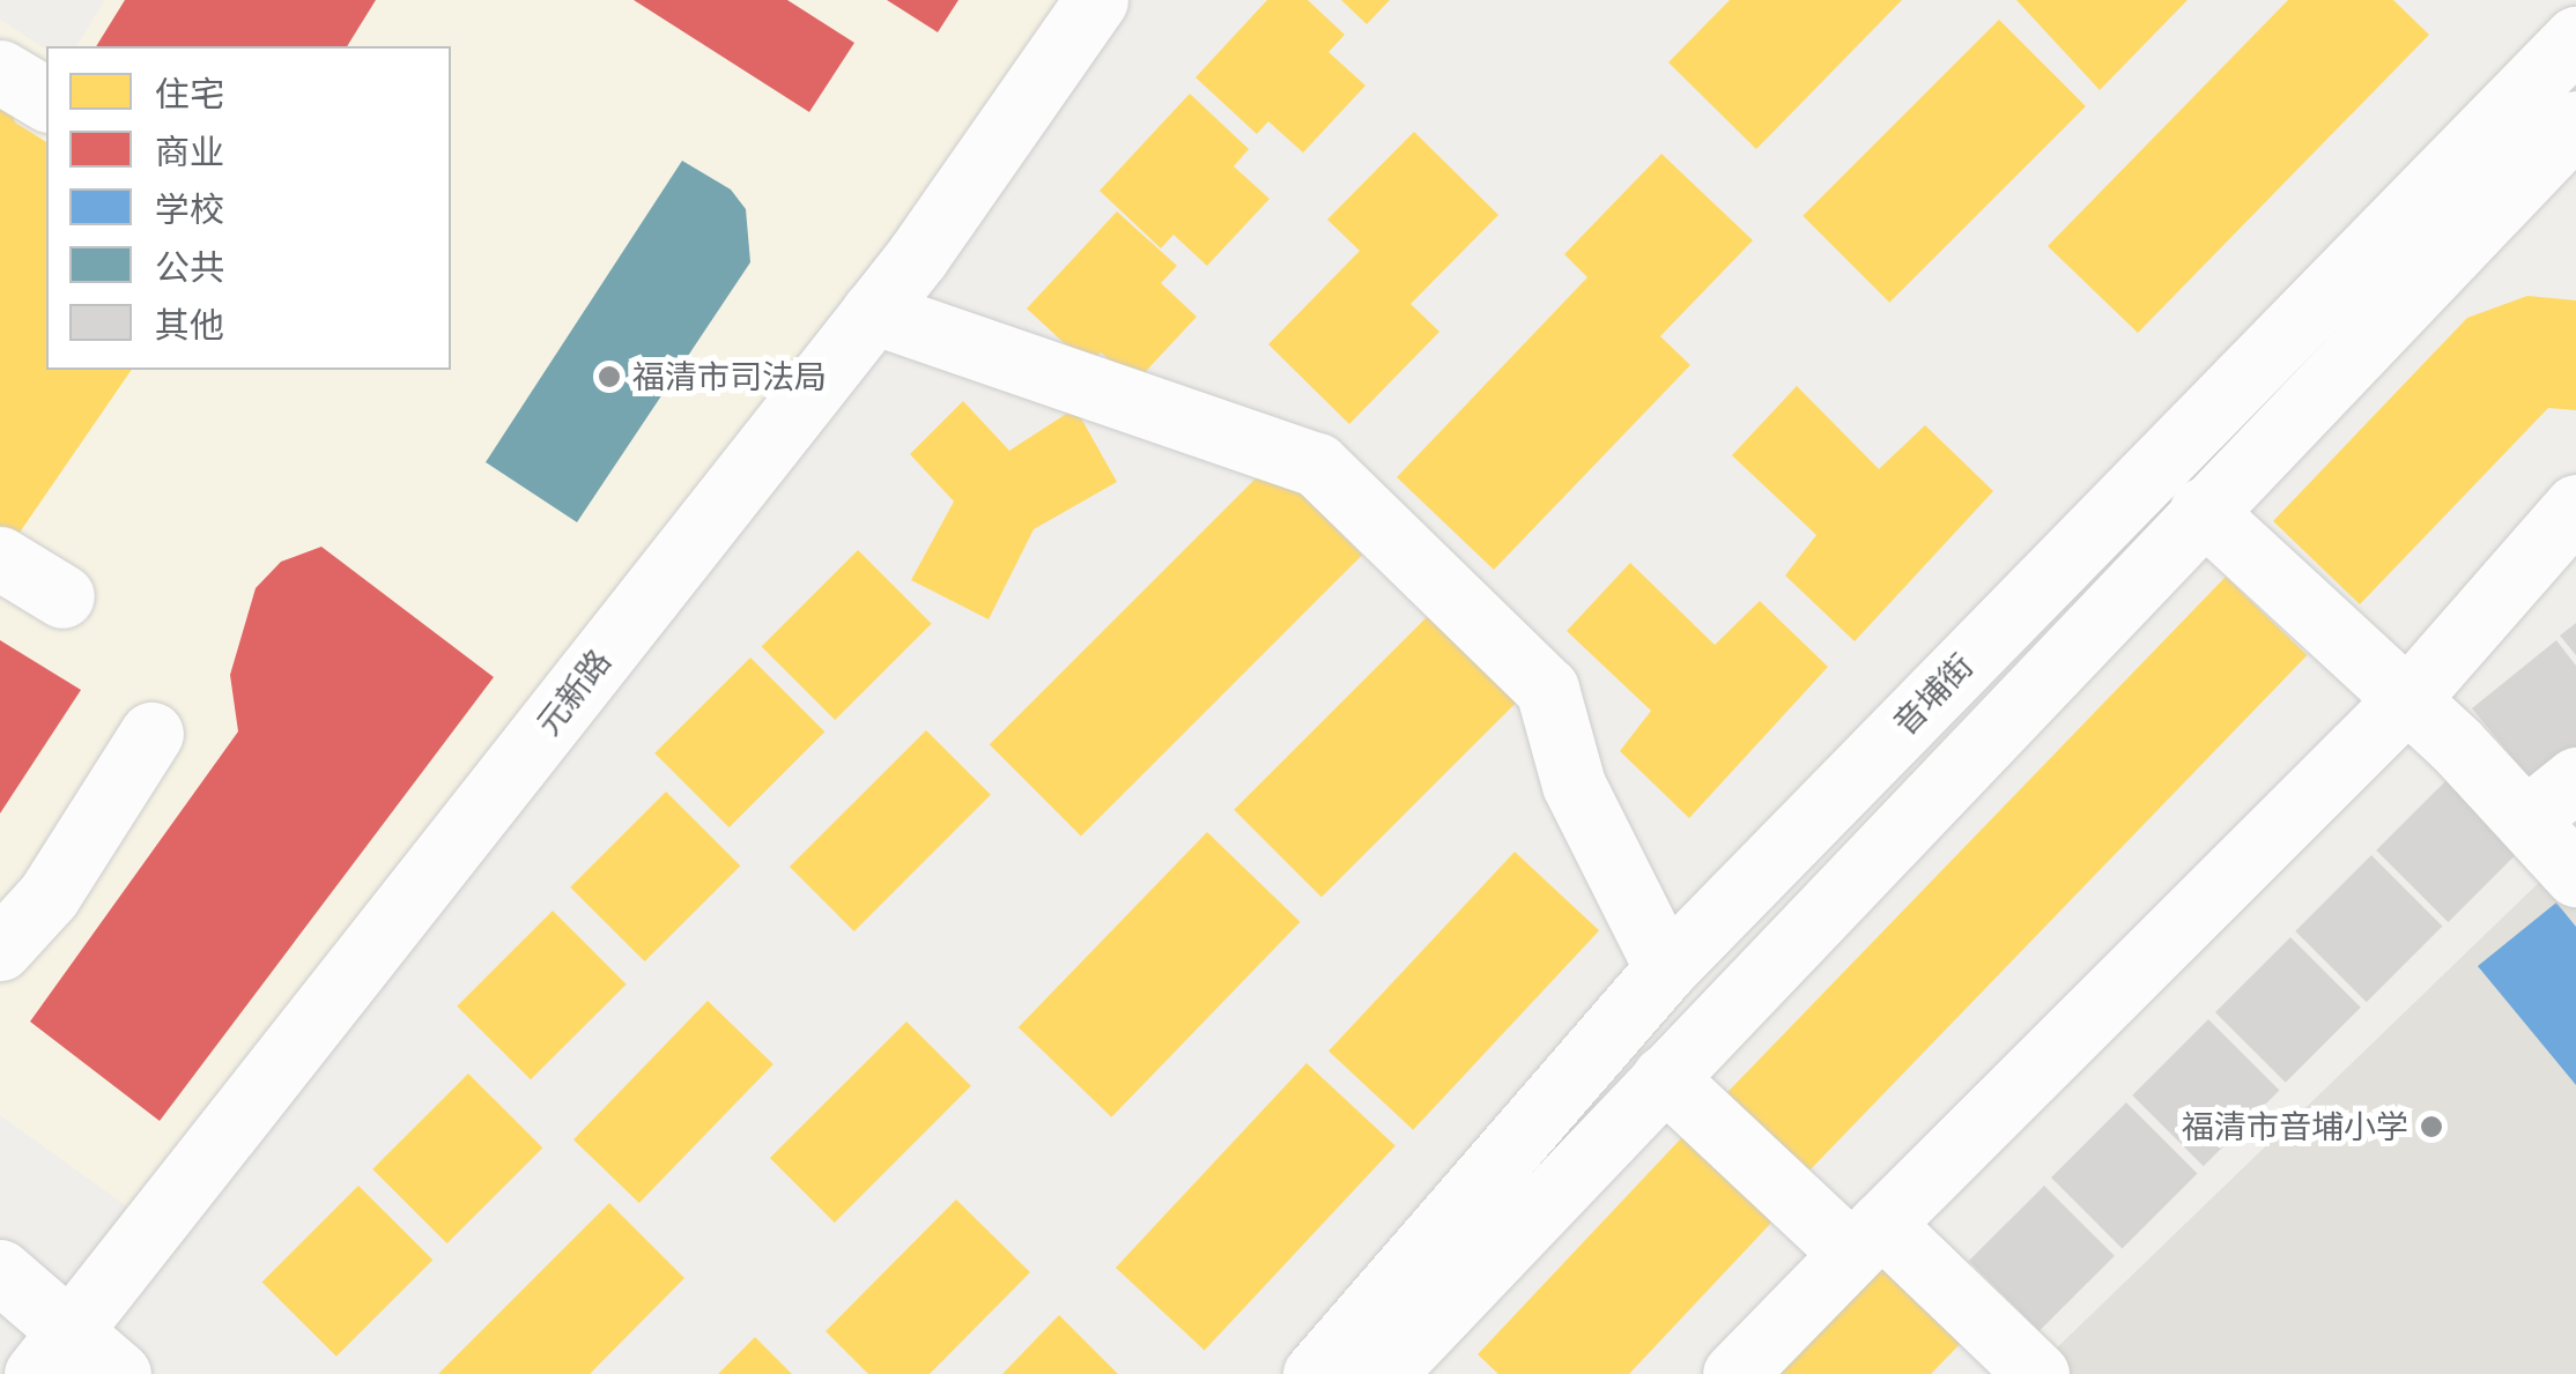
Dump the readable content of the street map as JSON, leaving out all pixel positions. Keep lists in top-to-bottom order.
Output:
{
  "streets": {
    "street": ["元新路", "音埔街"]
  },
  "places": ["福清市司法局", "福清市音埔小学"],
  "legend": [
    "住宅",
    "商业",
    "学校",
    "公共",
    "其他"
  ]
}
